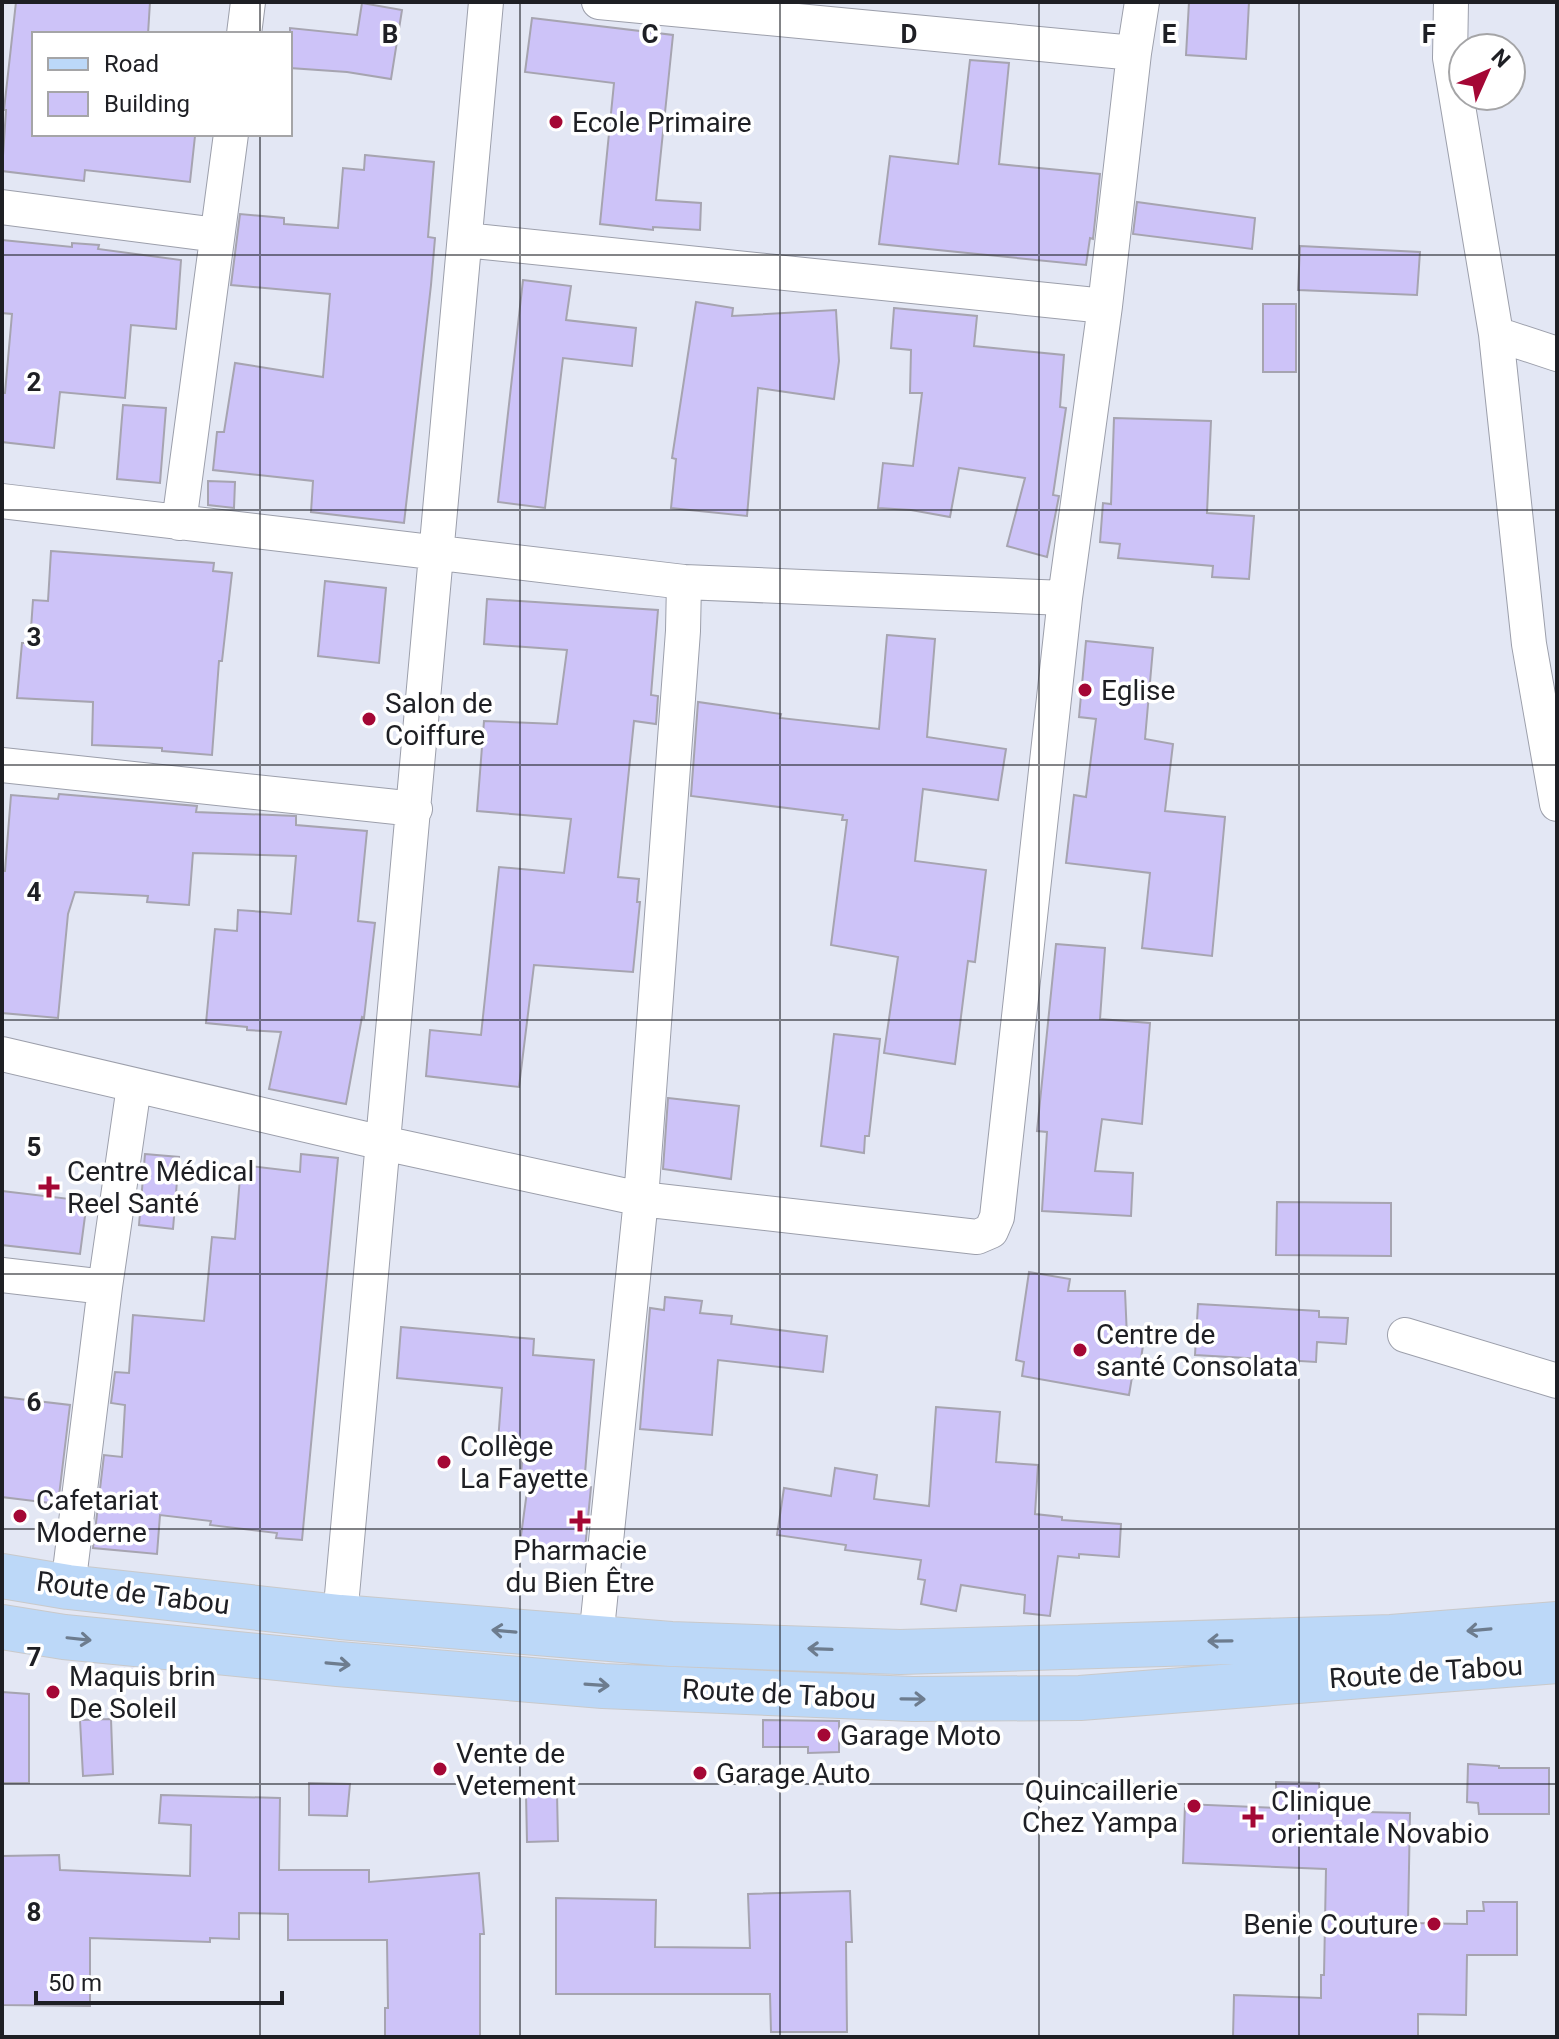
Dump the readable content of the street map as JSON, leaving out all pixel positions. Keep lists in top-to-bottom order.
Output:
{
  "streets": {
    "main road": ["Route de Tabou"]
  },
  "places": {
    "other": [
      "Ecole Primaire",
      "Eglise",
      "Salon de Coiffure",
      "Centre de santé Consolata",
      "Collège La Fayette",
      "Cafetariat Moderne",
      "Maquis brin De Soleil",
      "Garage Moto",
      "Vente de Vetement",
      "Garage Auto",
      "Quincaillerie Chez Yampa",
      "Benie Couture"
    ],
    "health": ["Centre Médical Reel Santé", "Pharmacie du Bien Être", "Clinique orientale Novabio"]
  },
  "legend": ["Road", "Building"],
  "scale_bar": "50 m",
  "north": "top right",
  "grid": {
    "columns": [
      "B",
      "C",
      "D",
      "E",
      "F"
    ],
    "rows": [
      "2",
      "3",
      "4",
      "5",
      "6",
      "7",
      "8"
    ]
  }
}
